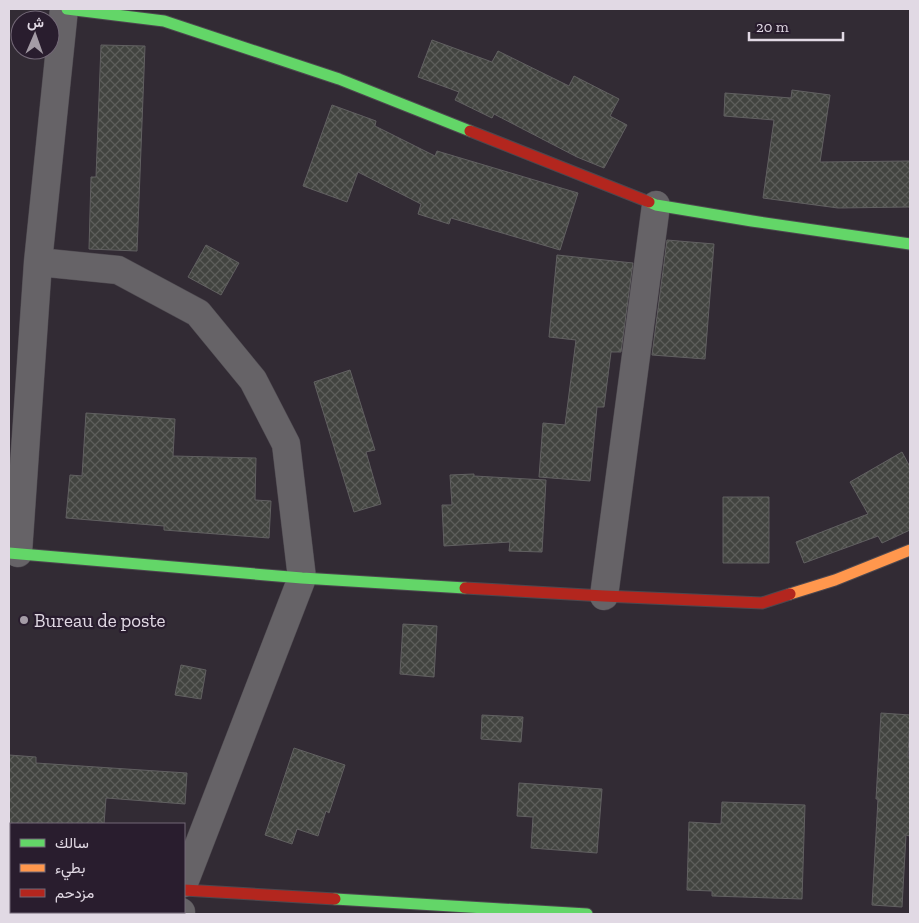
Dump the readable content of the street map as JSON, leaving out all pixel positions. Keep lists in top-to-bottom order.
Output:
{
  "places": ["Bureau de poste"],
  "legend": ["سالك", "بطيء", "مزدحم"],
  "scale_bar": "20 m",
  "north": "top"
}
